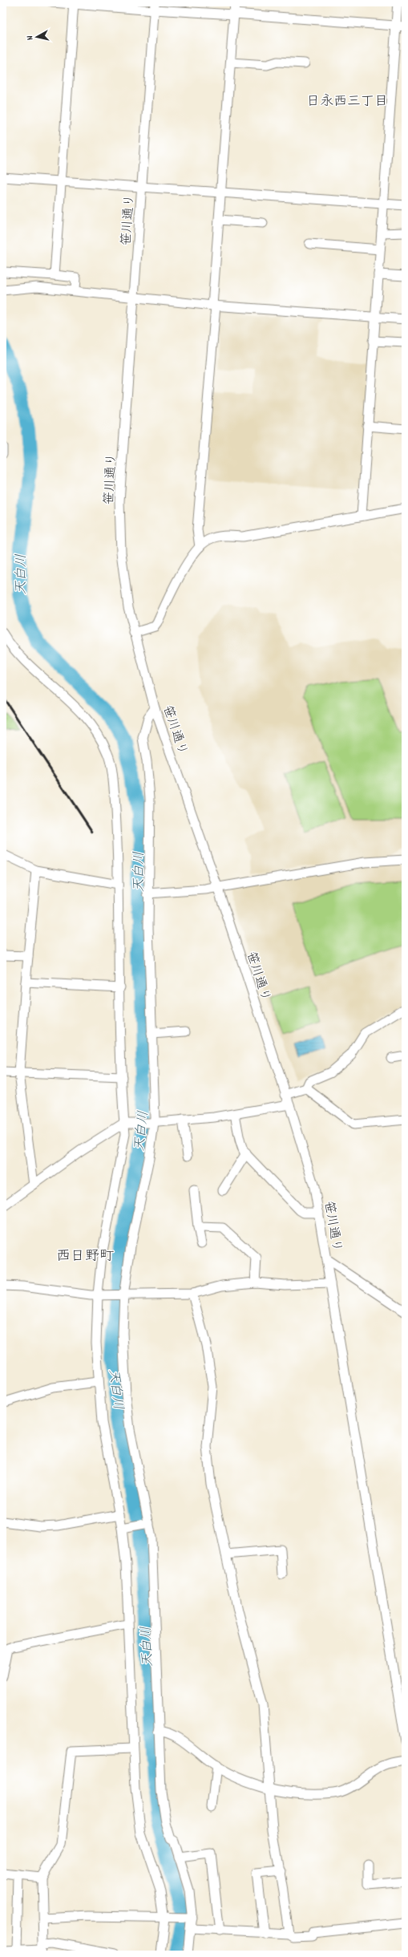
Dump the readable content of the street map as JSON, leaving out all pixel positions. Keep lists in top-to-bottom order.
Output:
{
  "streets": {
    "street": ["笹川通り"]
  },
  "districts": ["日永西三丁目", "西日野町"],
  "water": ["天白川"],
  "north": "left"
}
